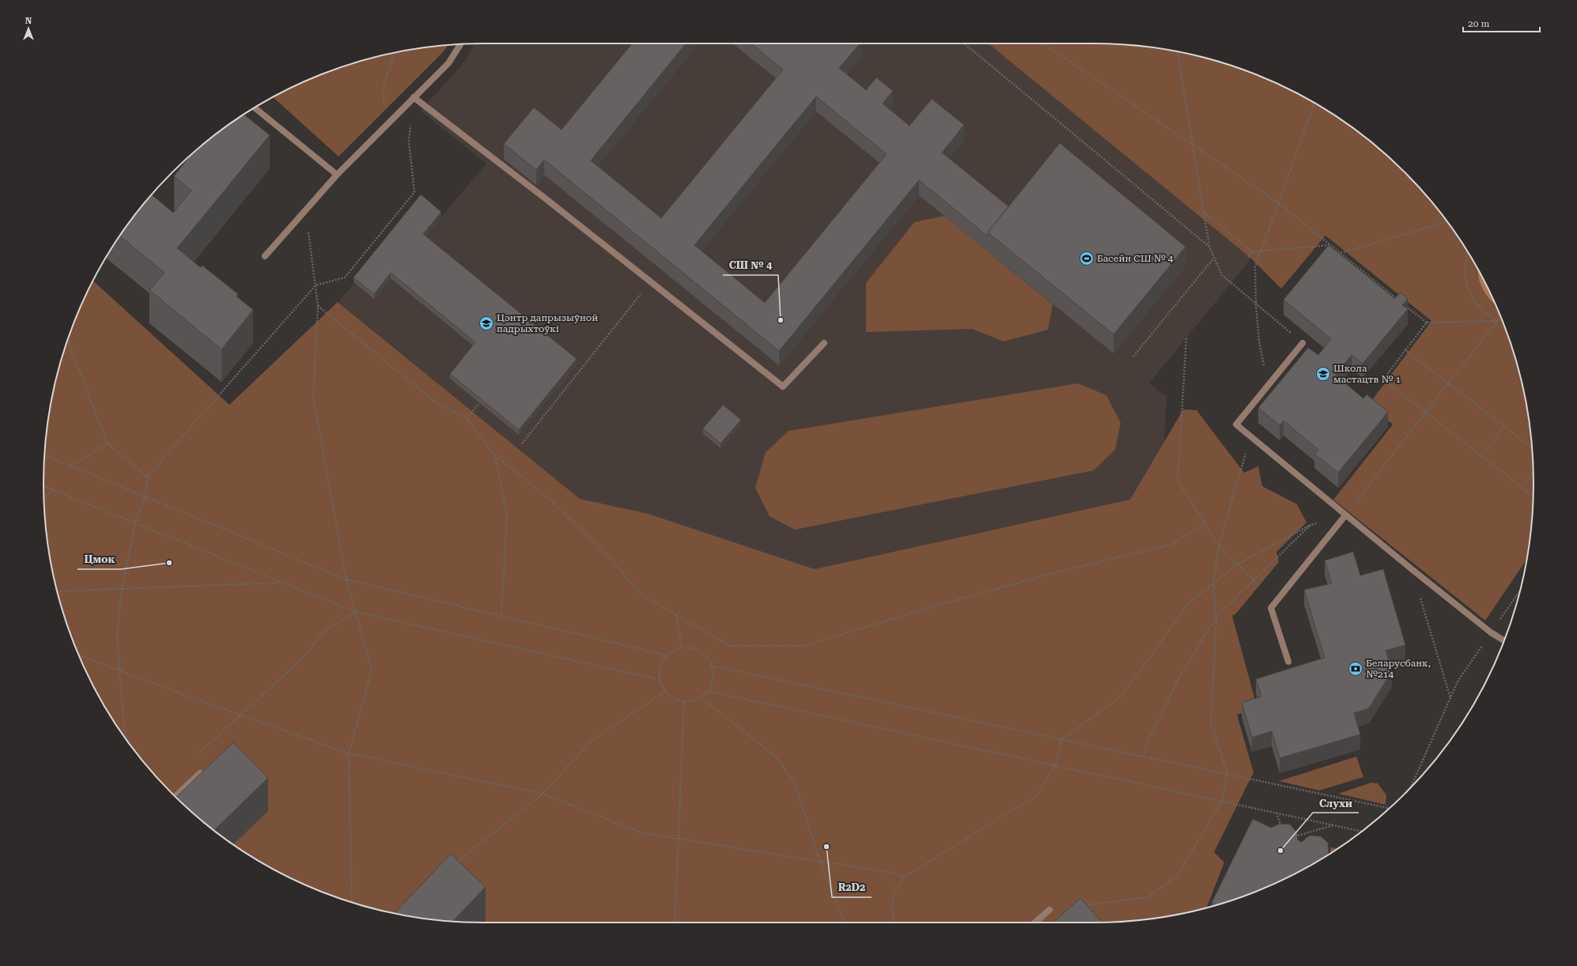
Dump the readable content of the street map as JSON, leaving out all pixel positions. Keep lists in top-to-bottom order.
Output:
{
  "places": {
    "sports": ["Басейн СШ № 4"],
    "other": [
      "СШ № 4",
      "Цмок",
      "R2D2",
      "Слухи"
    ],
    "school or university": ["Цэнтр дапрызыўной падрыхтоўкі", "Школа мастацтв № 1"],
    "bank": ["Беларусбанк, №214"]
  },
  "scale_bar": "20 m",
  "north": "top"
}
